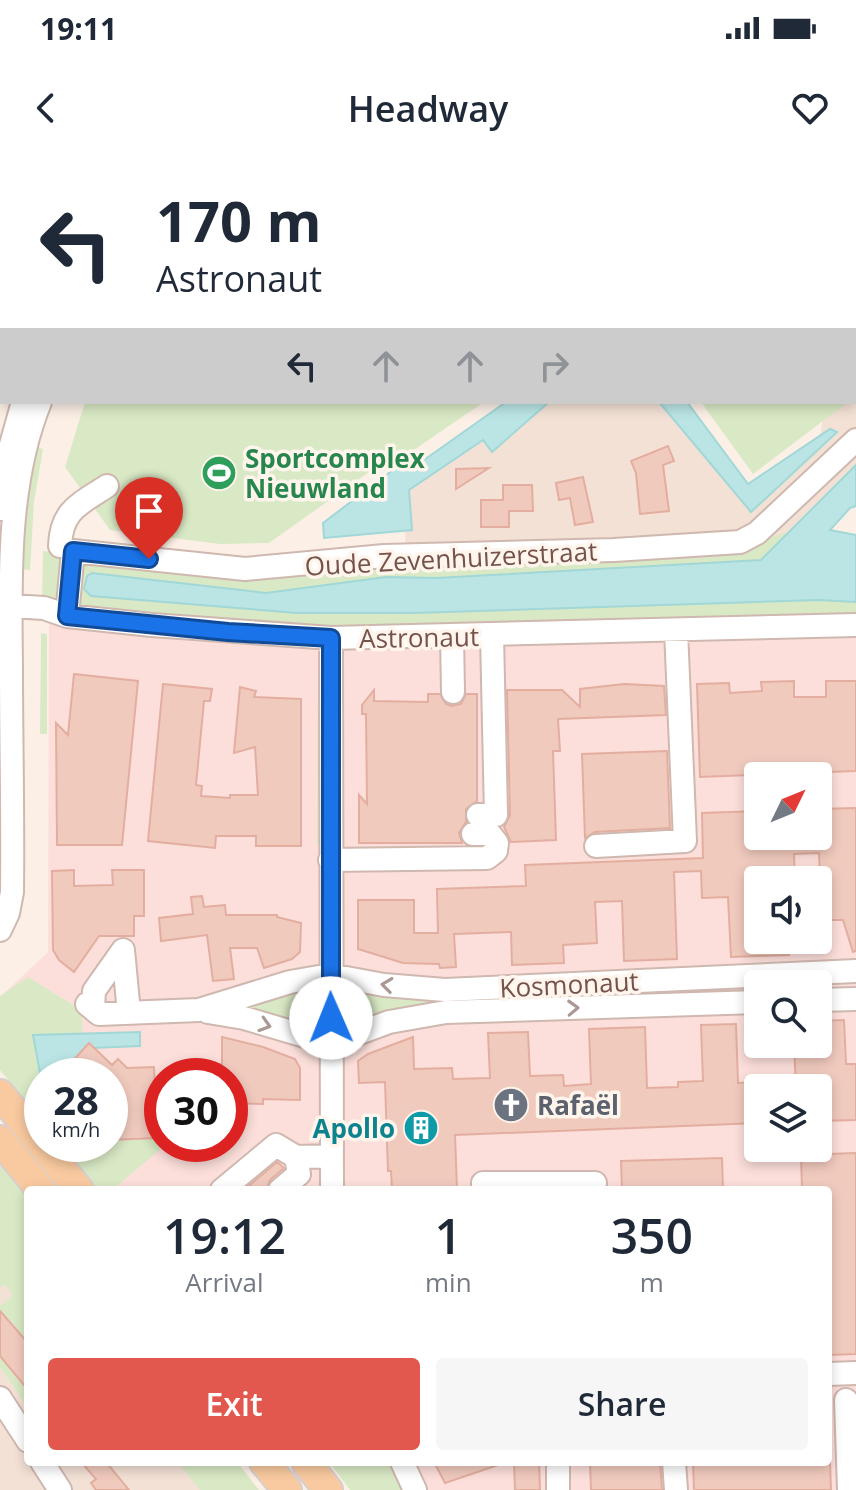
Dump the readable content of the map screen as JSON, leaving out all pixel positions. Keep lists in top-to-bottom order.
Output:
{
  "streets": {
    "street": ["Oude Zevenhuizerstraat", "Astronaut", "Kosmonaut"]
  },
  "crossings": [
    ["Oude Zevenhuizerstraat", "Astronaut"]
  ],
  "places": {
    "sports": ["Sportcomplex Nieuwland"],
    "church": ["Rafaël"],
    "building": ["Apollo"]
  },
  "north": "top right",
  "page": {
    "status": "19:11",
    "header": "Headway",
    "turn": ["170 m", "Astronaut"],
    "speed": "28 km/h",
    "limit": "30",
    "eta": [
      "19:12",
      "Arrival",
      "1",
      "min",
      "350",
      "m"
    ],
    "buttons": ["Exit", "Share"]
  }
}
